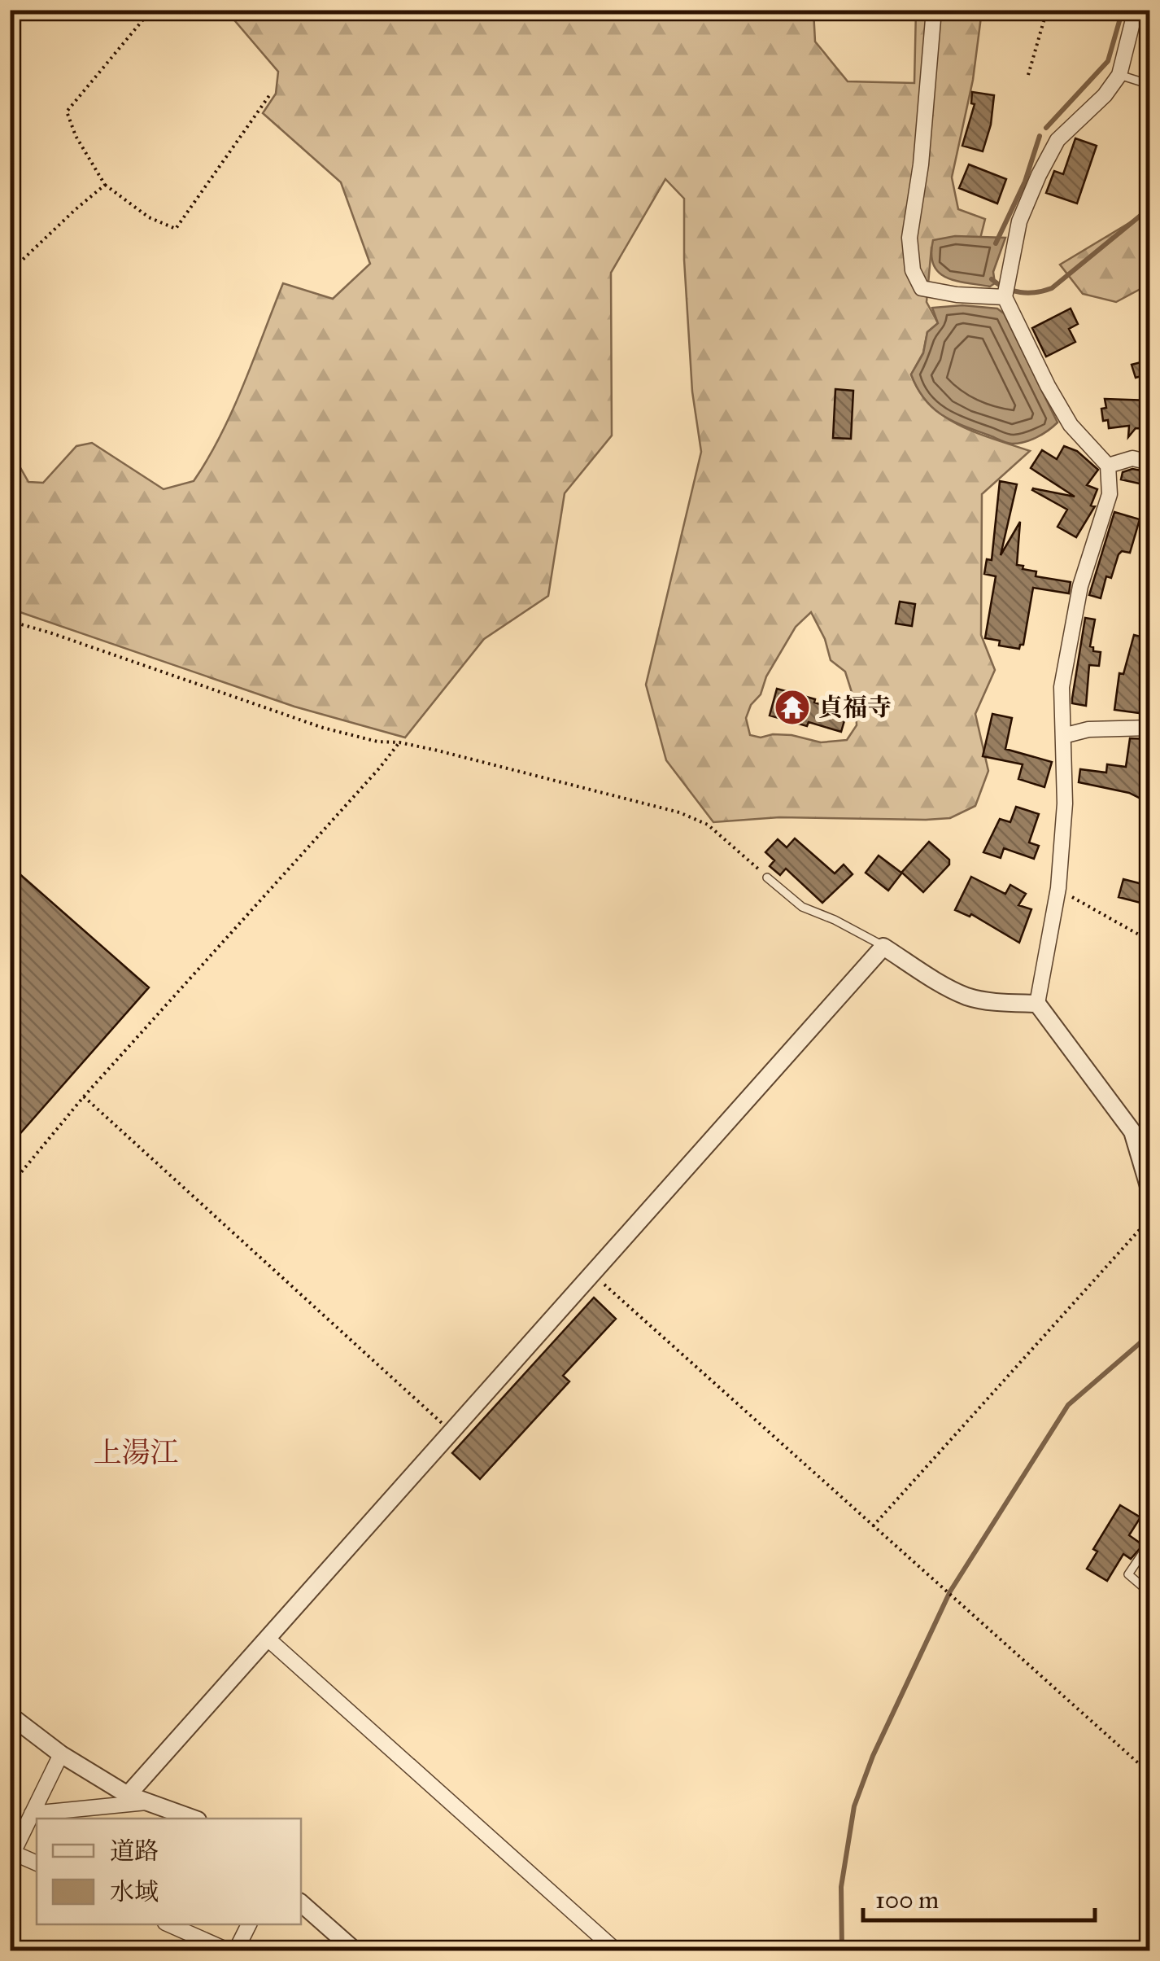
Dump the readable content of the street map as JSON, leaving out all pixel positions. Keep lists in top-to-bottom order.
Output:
{
  "districts": ["上湯江"],
  "places": {
    "temple": ["貞福寺"]
  },
  "legend": ["道路", "水域"],
  "scale_bar": "100 m"
}
